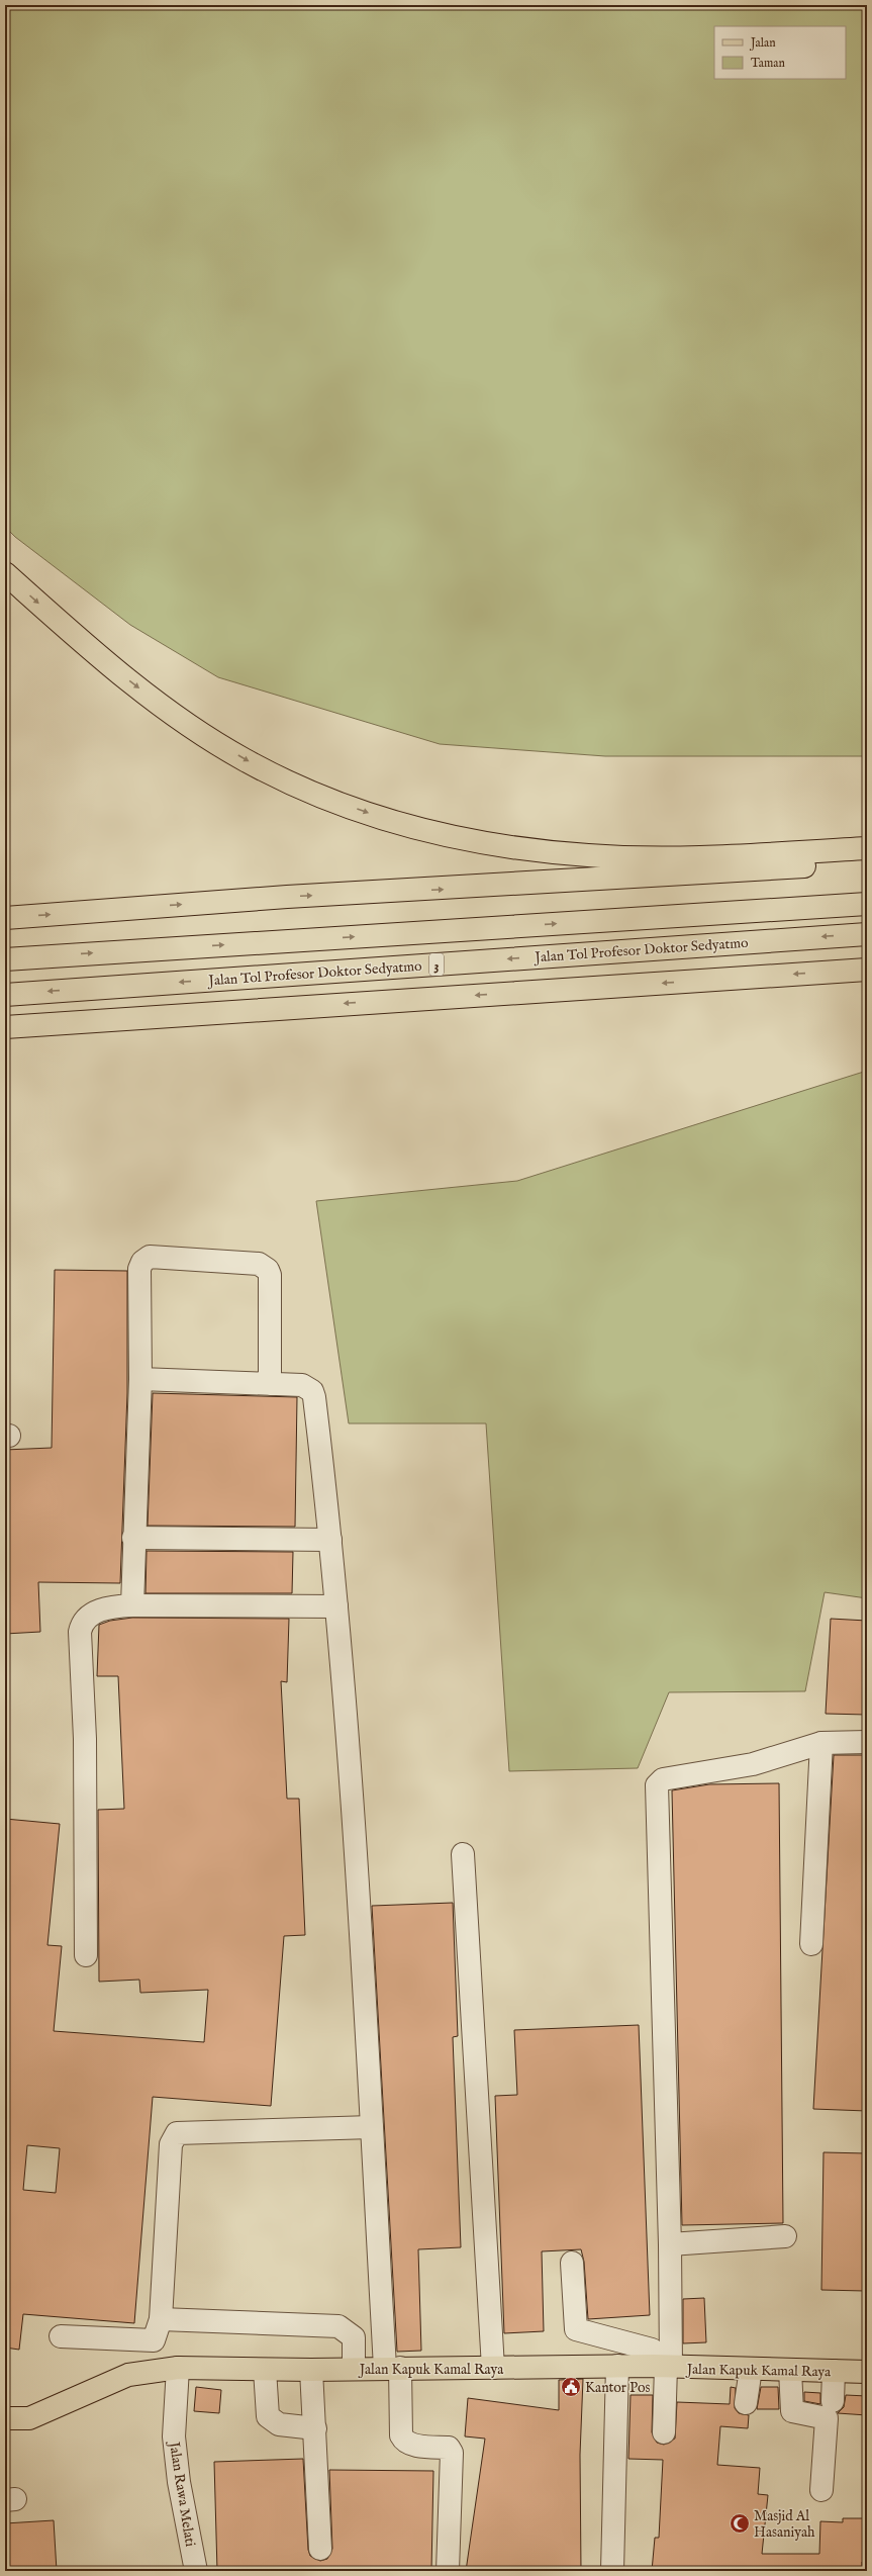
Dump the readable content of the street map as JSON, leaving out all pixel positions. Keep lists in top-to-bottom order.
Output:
{
  "streets": {
    "main road": ["Jalan Tol Profesor Doktor Sedyatmo", "3", "Jalan Kapuk Kamal Raya"],
    "street": ["Jalan Rawa Melati"]
  },
  "crossings": [
    ["Jalan Kapuk Kamal Raya", "Jalan Rawa Melati"]
  ],
  "places": {
    "public building": ["Kantor Pos"],
    "mosque": ["Masjid Al Hasaniyah"]
  },
  "legend": ["Jalan", "Taman"]
}
